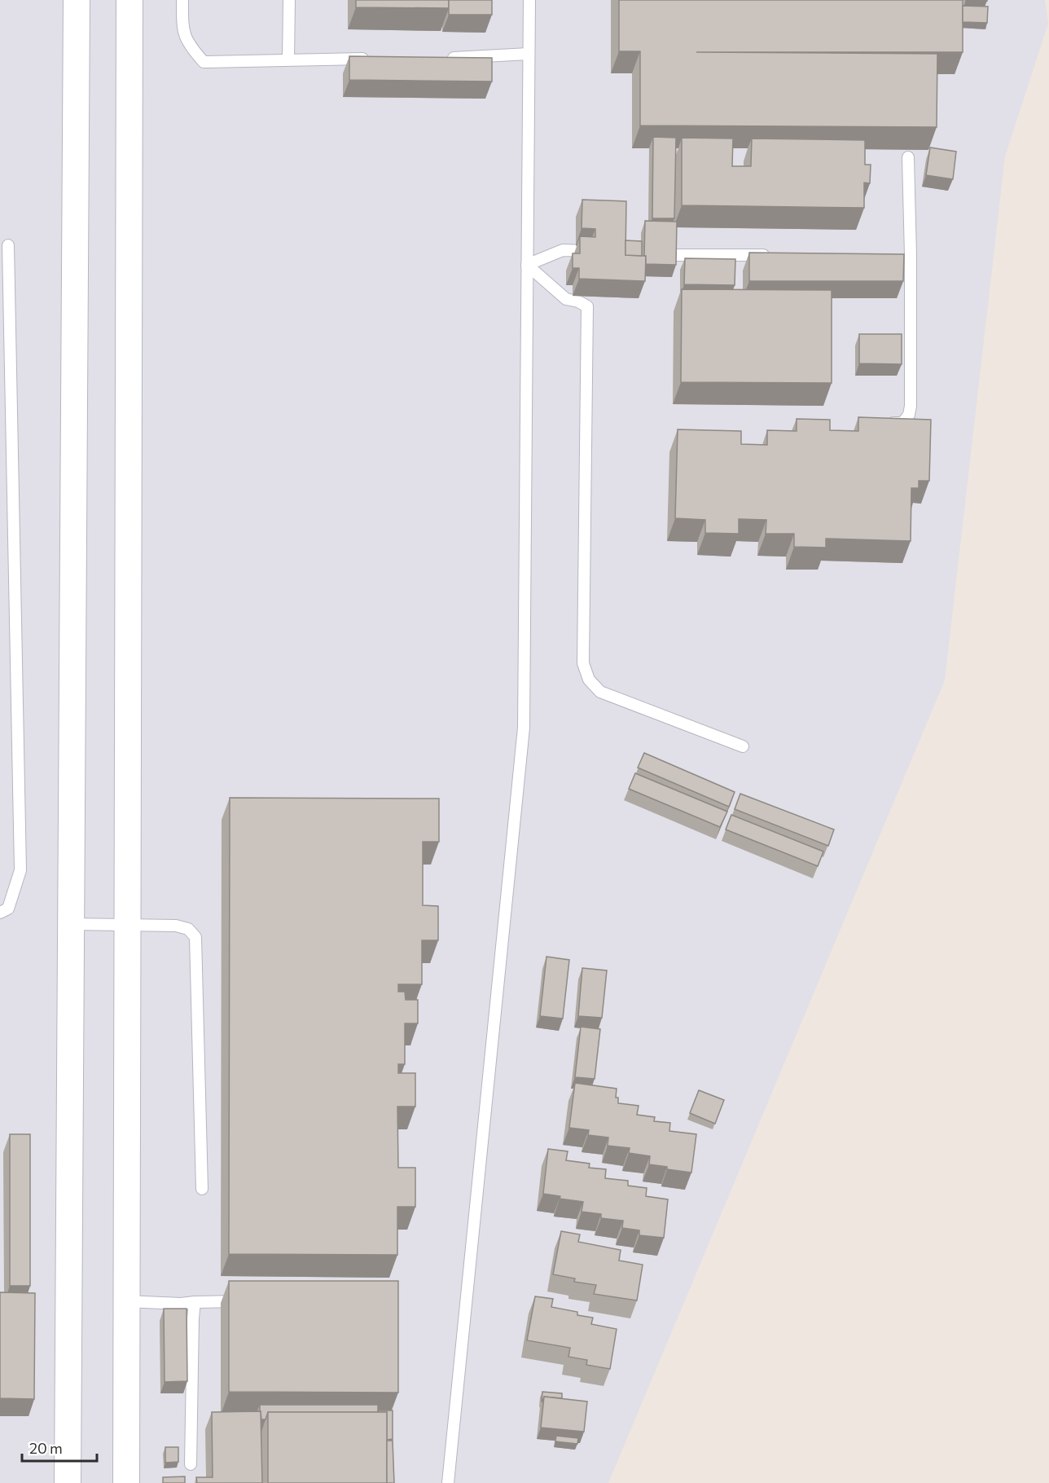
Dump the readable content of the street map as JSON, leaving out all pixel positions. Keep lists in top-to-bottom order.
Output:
{
  "scale_bar": "20 m"
}
